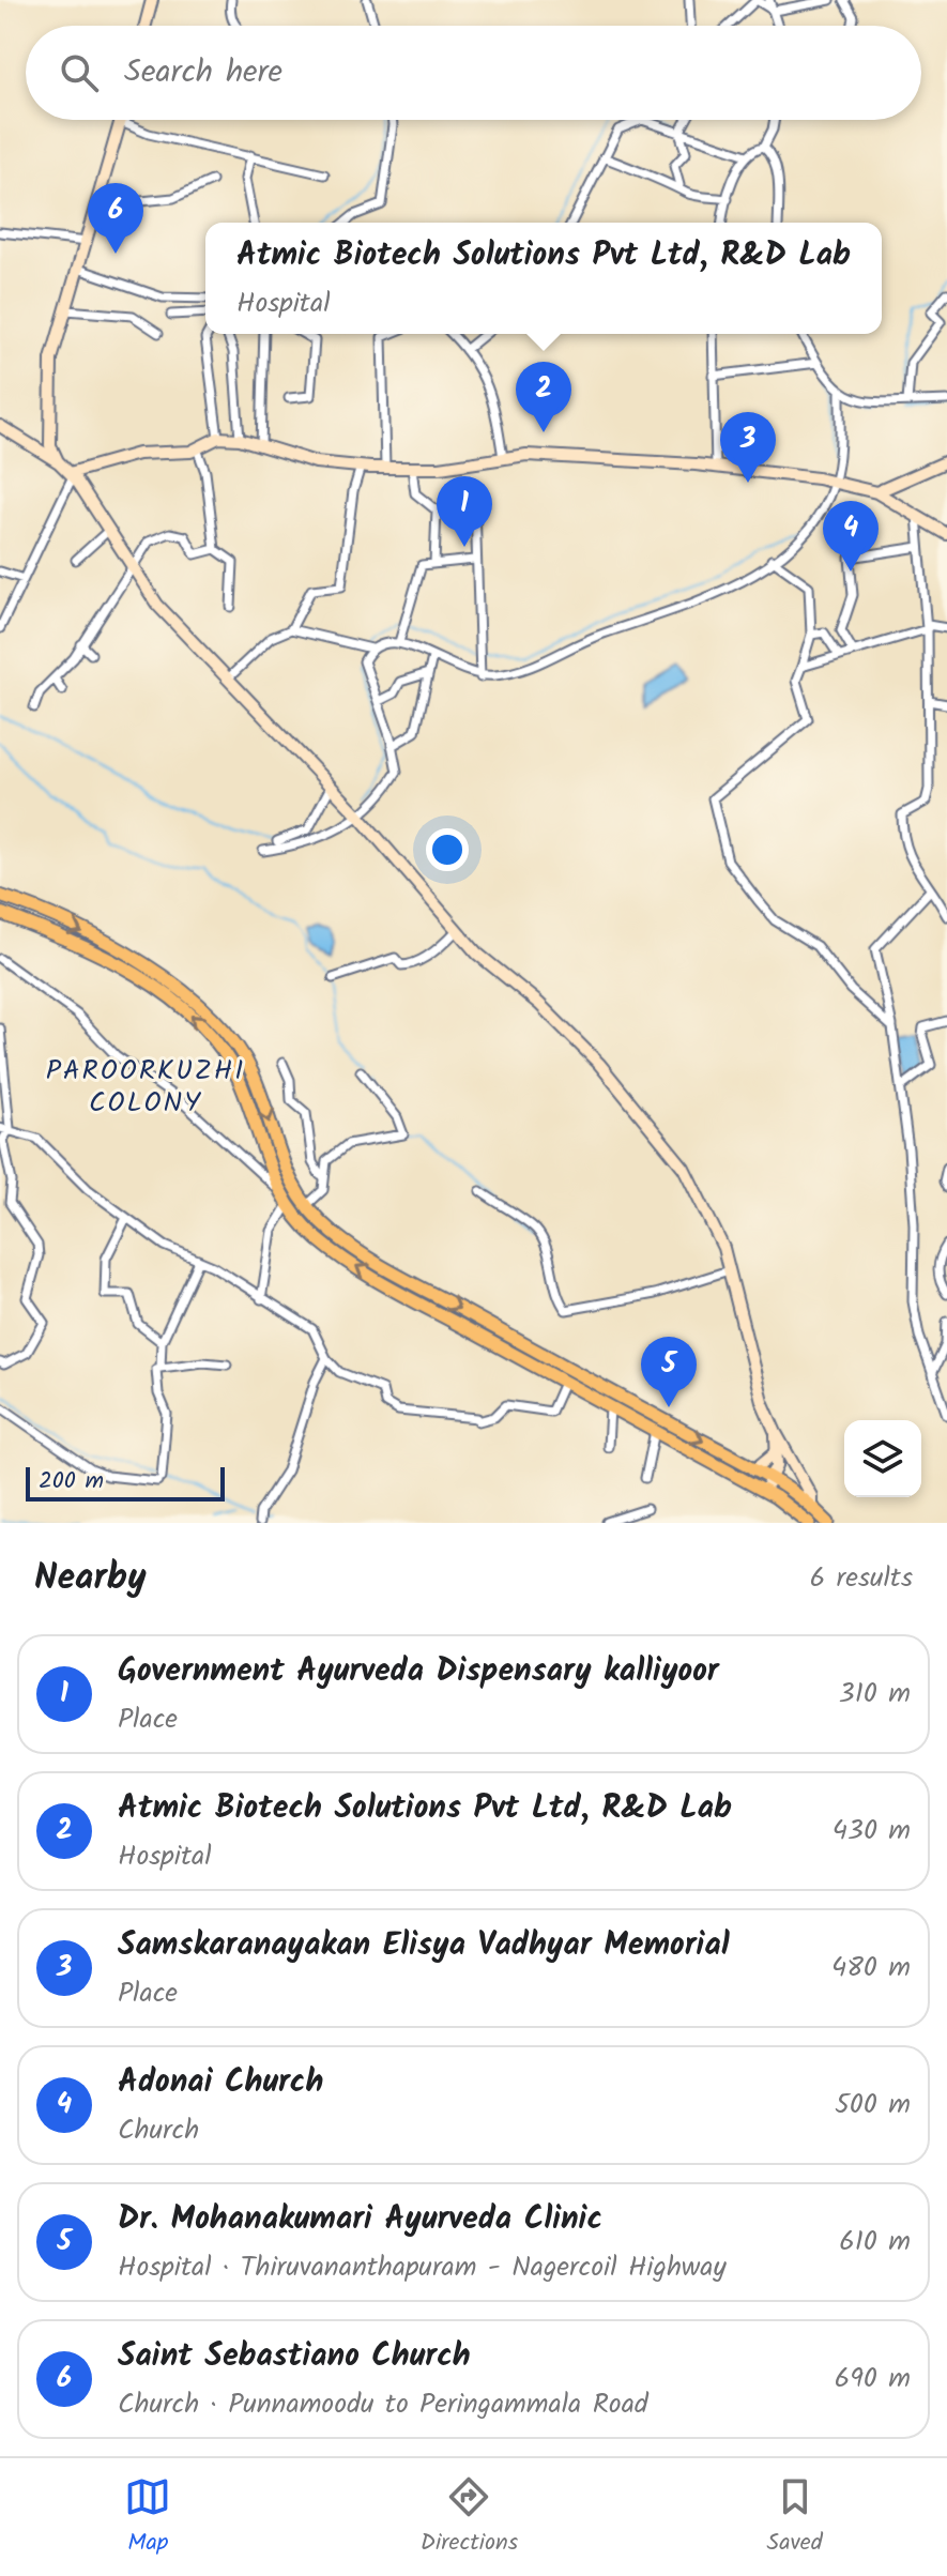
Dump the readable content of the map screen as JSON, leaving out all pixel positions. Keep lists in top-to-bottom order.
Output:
{
  "districts": ["PAROORKUZHI COLONY"],
  "scale_bar": "200 m",
  "page": {
    "search": "Search here",
    "pins": [
      "6",
      "2",
      "3",
      "1",
      "4",
      "5"
    ],
    "popup": ["Atmic Biotech Solutions Pvt Ltd, R&D Lab", "Hospital"],
    "scale": "200 m",
    "heading": ["Nearby", "6 results"],
    "list": [
      {
        "mark": "1",
        "name": "Government Ayurveda Dispensary kalliyoor",
        "note": "Place",
        "value": "310 m"
      },
      {
        "mark": "2",
        "name": "Atmic Biotech Solutions Pvt Ltd, R&D Lab",
        "note": "Hospital",
        "value": "430 m"
      },
      {
        "mark": "3",
        "name": "Samskaranayakan Elisya Vadhyar Memorial",
        "note": "Place",
        "value": "480 m"
      },
      {
        "mark": "4",
        "name": "Adonai Church",
        "note": "Church",
        "value": "500 m"
      },
      {
        "mark": "5",
        "name": "Dr. Mohanakumari Ayurveda Clinic",
        "note": "Hospital · Thiruvananthapuram - Nagercoil Highway",
        "value": "610 m"
      },
      {
        "mark": "6",
        "name": "Saint Sebastiano Church",
        "note": "Church · Punnamoodu to Peringammala Road",
        "value": "690 m"
      }
    ],
    "nav": ["Map", "Directions", "Saved"]
  }
}
